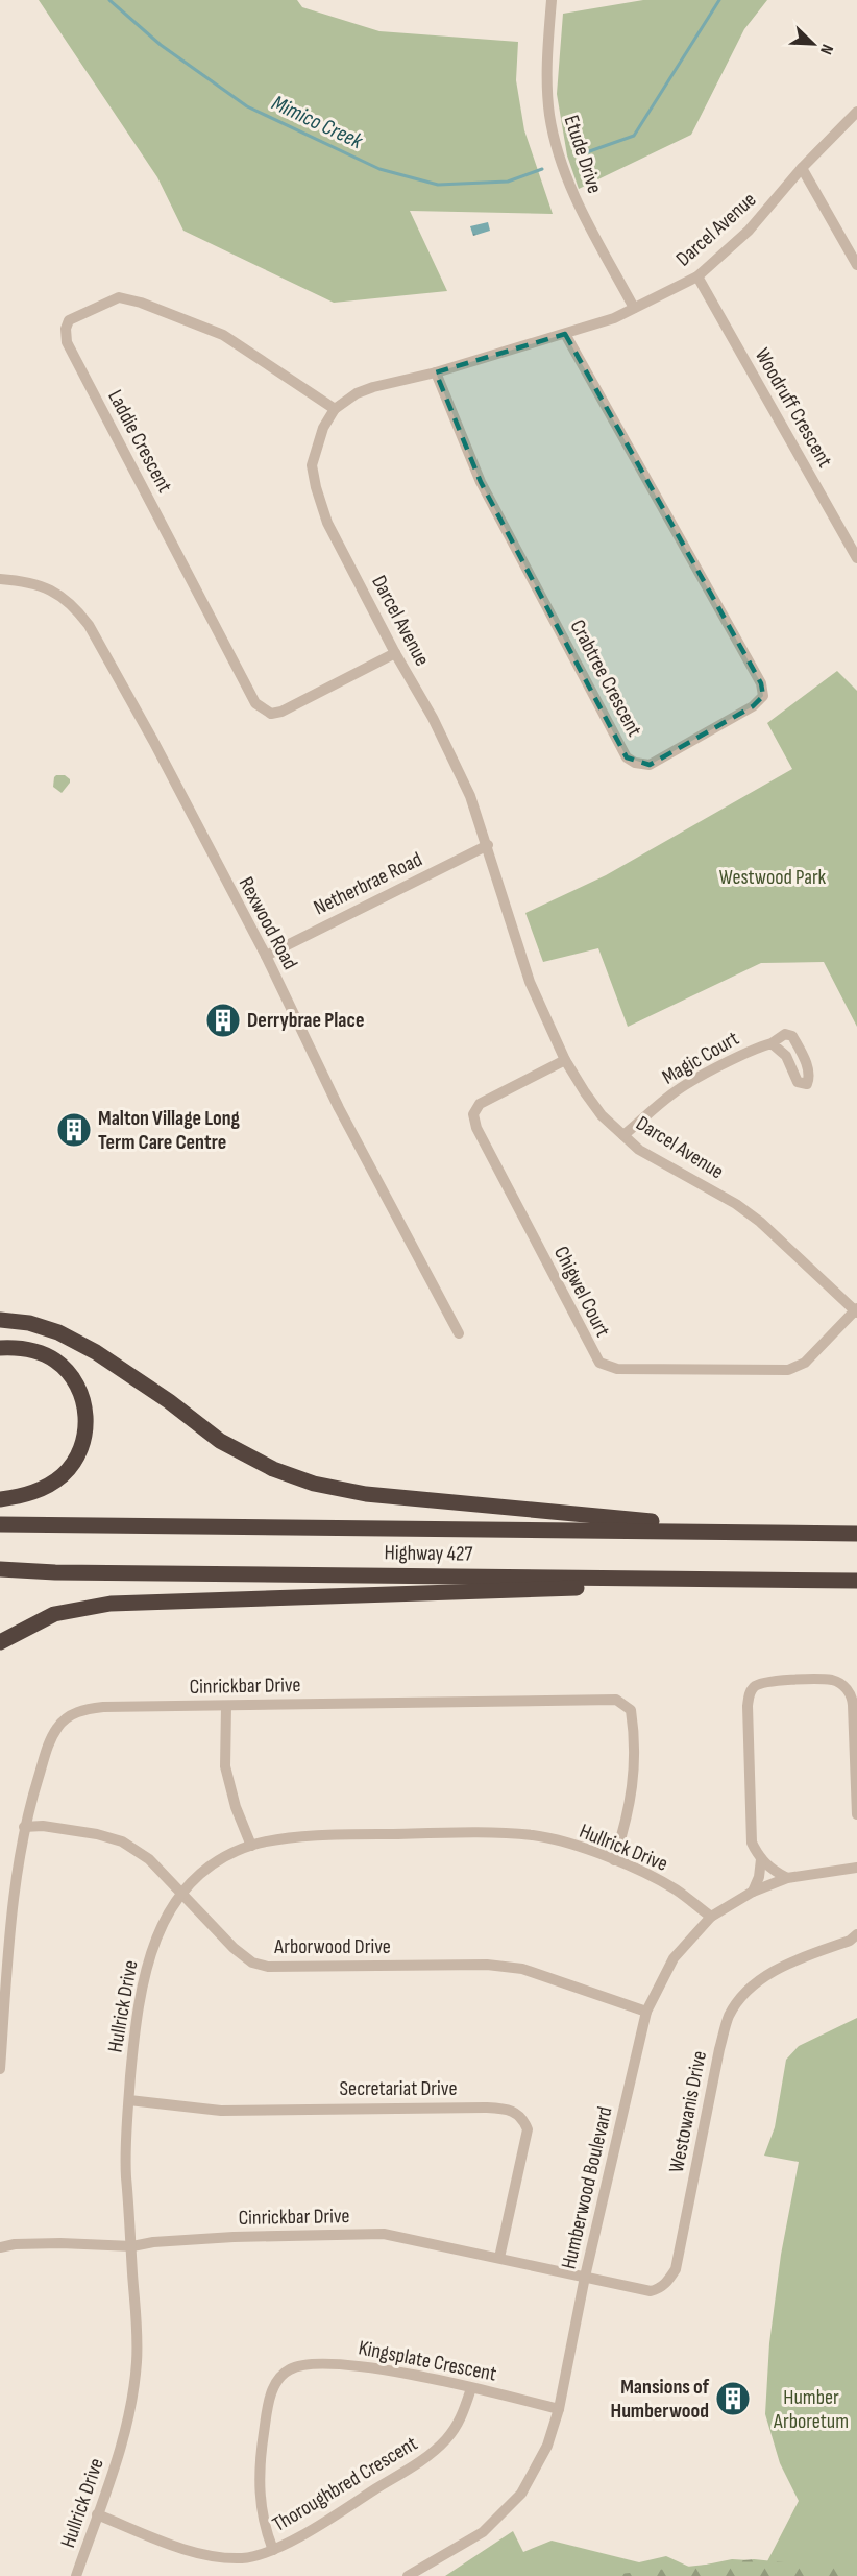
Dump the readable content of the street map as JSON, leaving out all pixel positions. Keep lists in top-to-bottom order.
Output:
{
  "streets": {
    "highway": ["Highway 427"],
    "street": [
      "Etude Drive",
      "Darcel Avenue",
      "Woodruff Crescent",
      "Laddie Crescent",
      "Crabtree Crescent",
      "Netherbrae Road",
      "Rexwood Road",
      "Magic Court",
      "Chigwel Court",
      "Cinrickbar Drive",
      "Hullrick Drive",
      "Arborwood Drive",
      "Secretariat Drive",
      "Westowanis Drive",
      "Humberwood Boulevard",
      "Kingsplate Crescent",
      "Thoroughbred Crescent"
    ]
  },
  "crossings": [
    ["Etude Drive", "Darcel Avenue"],
    ["Darcel Avenue", "Woodruff Crescent"],
    ["Darcel Avenue", "Laddie Crescent"],
    ["Darcel Avenue", "Crabtree Crescent"],
    ["Darcel Avenue", "Netherbrae Road"],
    ["Darcel Avenue", "Magic Court"],
    ["Darcel Avenue", "Chigwel Court"],
    ["Netherbrae Road", "Rexwood Road"],
    ["Cinrickbar Drive", "Hullrick Drive"],
    ["Cinrickbar Drive", "Arborwood Drive"],
    ["Cinrickbar Drive", "Secretariat Drive"],
    ["Cinrickbar Drive", "Westowanis Drive"],
    ["Cinrickbar Drive", "Humberwood Boulevard"],
    ["Hullrick Drive", "Arborwood Drive"],
    ["Hullrick Drive", "Secretariat Drive"],
    ["Hullrick Drive", "Humberwood Boulevard"],
    ["Hullrick Drive", "Thoroughbred Crescent"],
    ["Arborwood Drive", "Humberwood Boulevard"],
    ["Westowanis Drive", "Humberwood Boulevard"],
    ["Humberwood Boulevard", "Kingsplate Crescent"],
    ["Kingsplate Crescent", "Thoroughbred Crescent"]
  ],
  "water": ["Mimico Creek"],
  "parks": ["Westwood Park", "Humber Arboretum"],
  "places": {
    "building": ["Derrybrae Place", "Malton Village Long Term Care Centre", "Mansions of Humberwood"]
  },
  "north": "bottom right"
}
